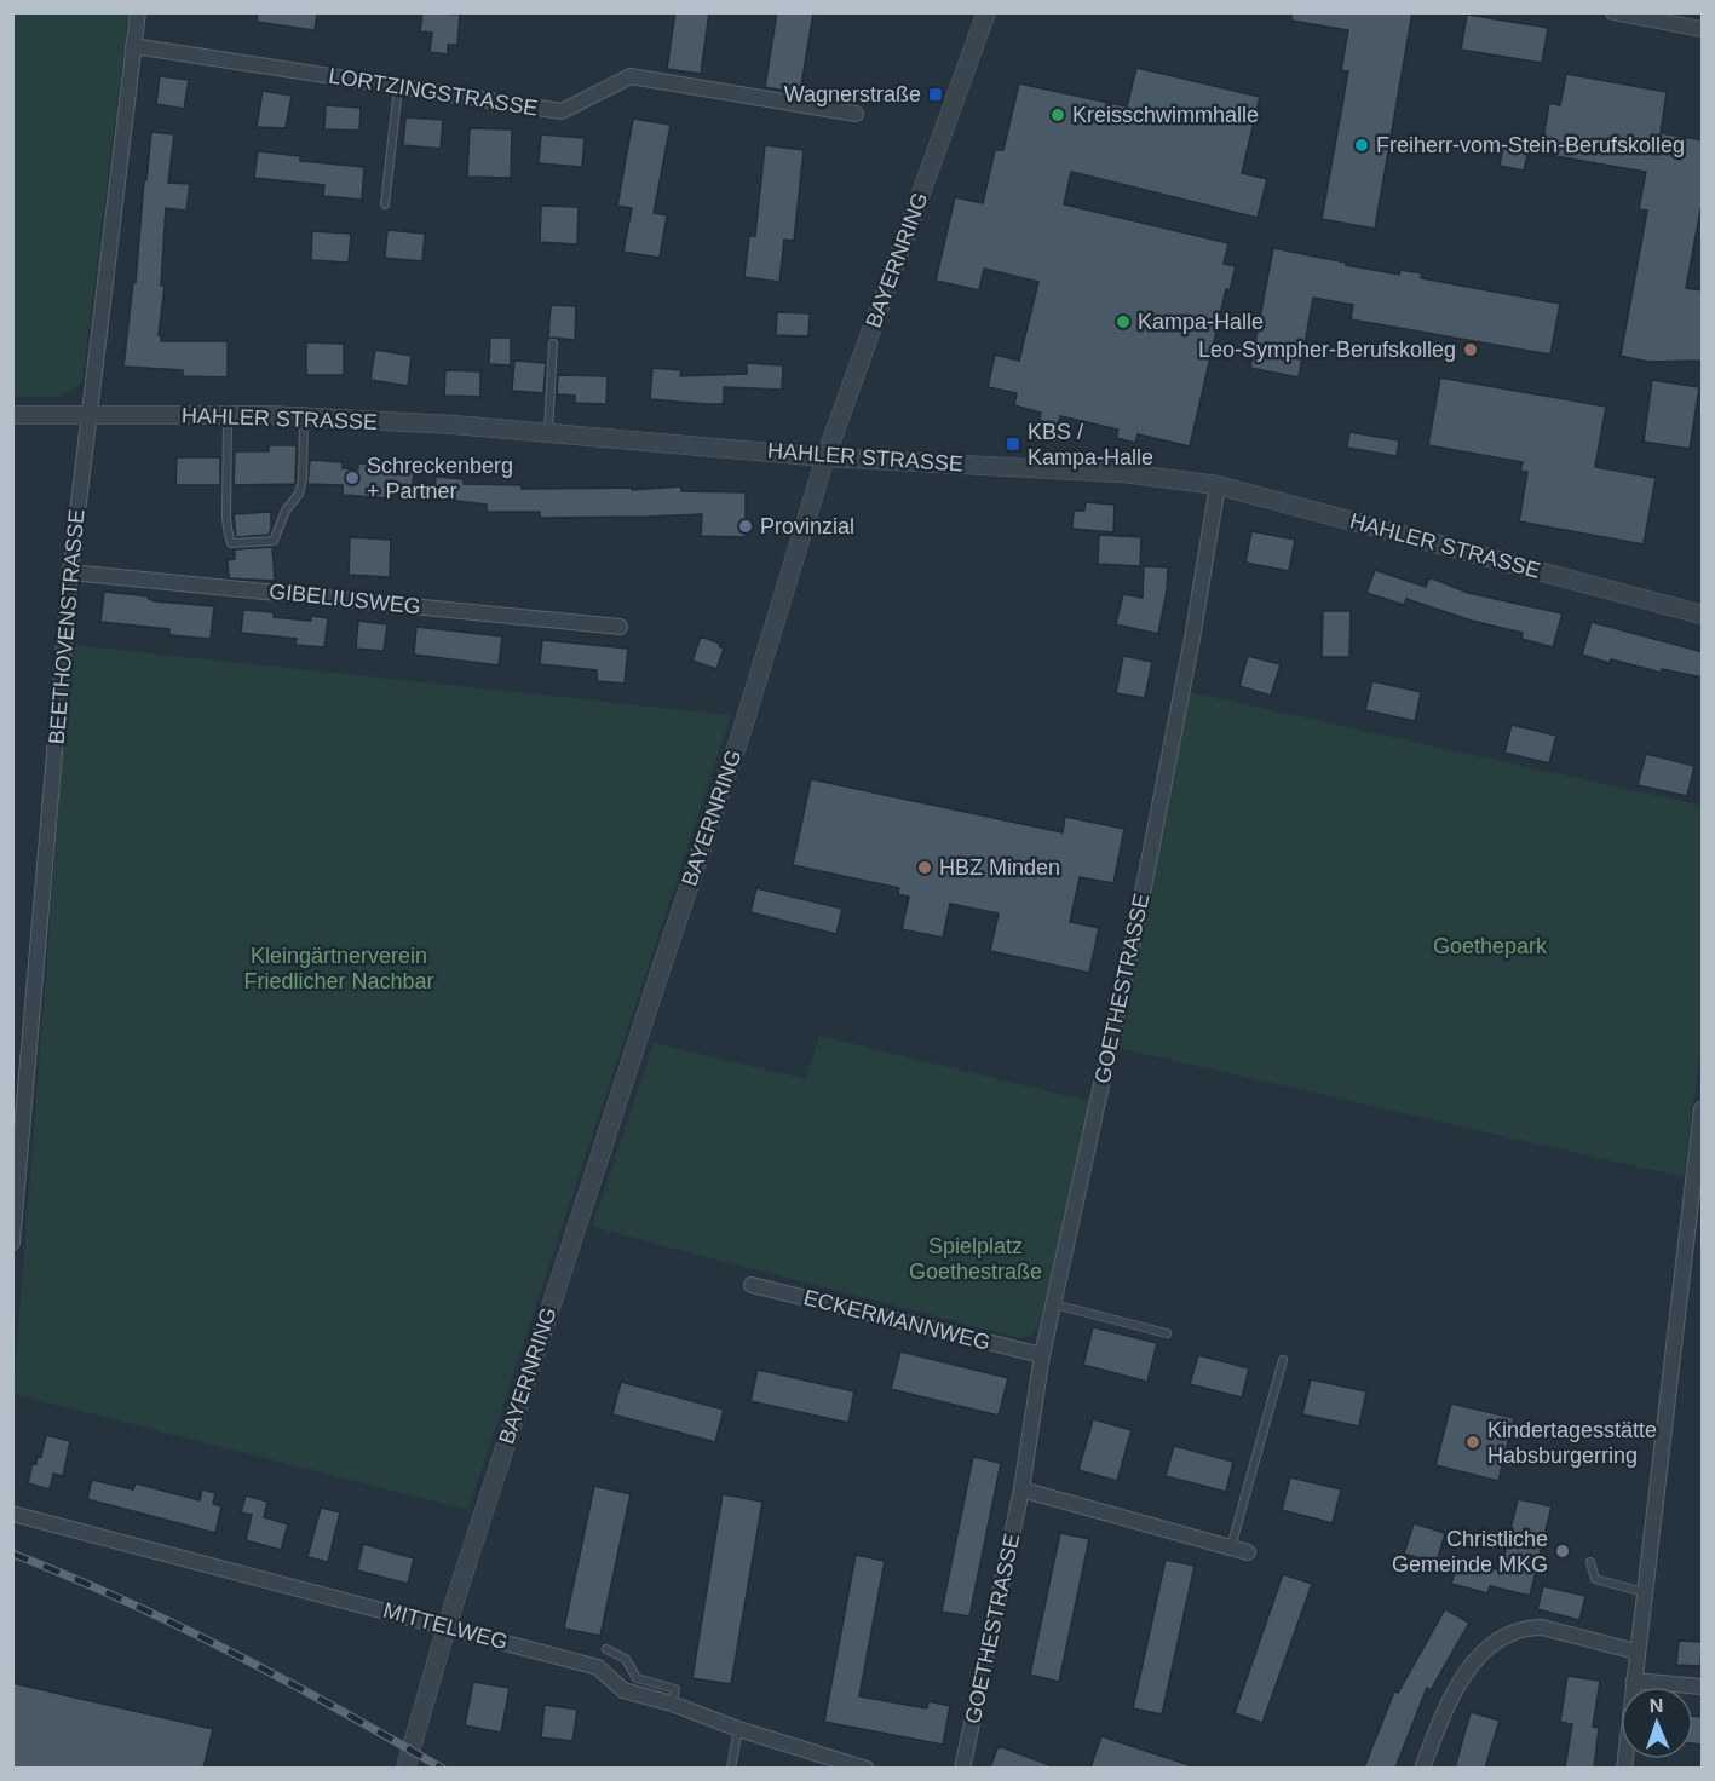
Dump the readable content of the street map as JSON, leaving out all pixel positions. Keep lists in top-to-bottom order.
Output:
{
  "streets": {
    "street": [
      "LORTZINGSTRASSE",
      "BAYERNRING",
      "HAHLER STRASSE",
      "GIBELIUSWEG",
      "BEETHOVENSTRASSE",
      "GOETHESTRASSE",
      "ECKERMANNWEG",
      "MITTELWEG"
    ]
  },
  "crossings": [
    ["LORTZINGSTRASSE", "BEETHOVENSTRASSE"],
    ["BAYERNRING", "HAHLER STRASSE"],
    ["BAYERNRING", "MITTELWEG"],
    ["HAHLER STRASSE", "BEETHOVENSTRASSE"],
    ["HAHLER STRASSE", "GOETHESTRASSE"],
    ["GIBELIUSWEG", "BEETHOVENSTRASSE"],
    ["GOETHESTRASSE", "ECKERMANNWEG"]
  ],
  "parks": ["Goethepark", "Kleingärtnerverein Friedlicher Nachbar", "Spielplatz Goethestraße"],
  "places": {
    "transit": ["Wagnerstraße", "KBS / Kampa-Halle"],
    "other": [
      "Kreisschwimmhalle",
      "Freiherr-vom-Stein-Berufskolleg",
      "Kampa-Halle",
      "Leo-Sympher-Berufskolleg",
      "Schreckenberg + Partner",
      "Provinzial",
      "HBZ Minden",
      "Kindertagesstätte Habsburgerring",
      "Christliche Gemeinde MKG"
    ]
  },
  "north": "top"
}
